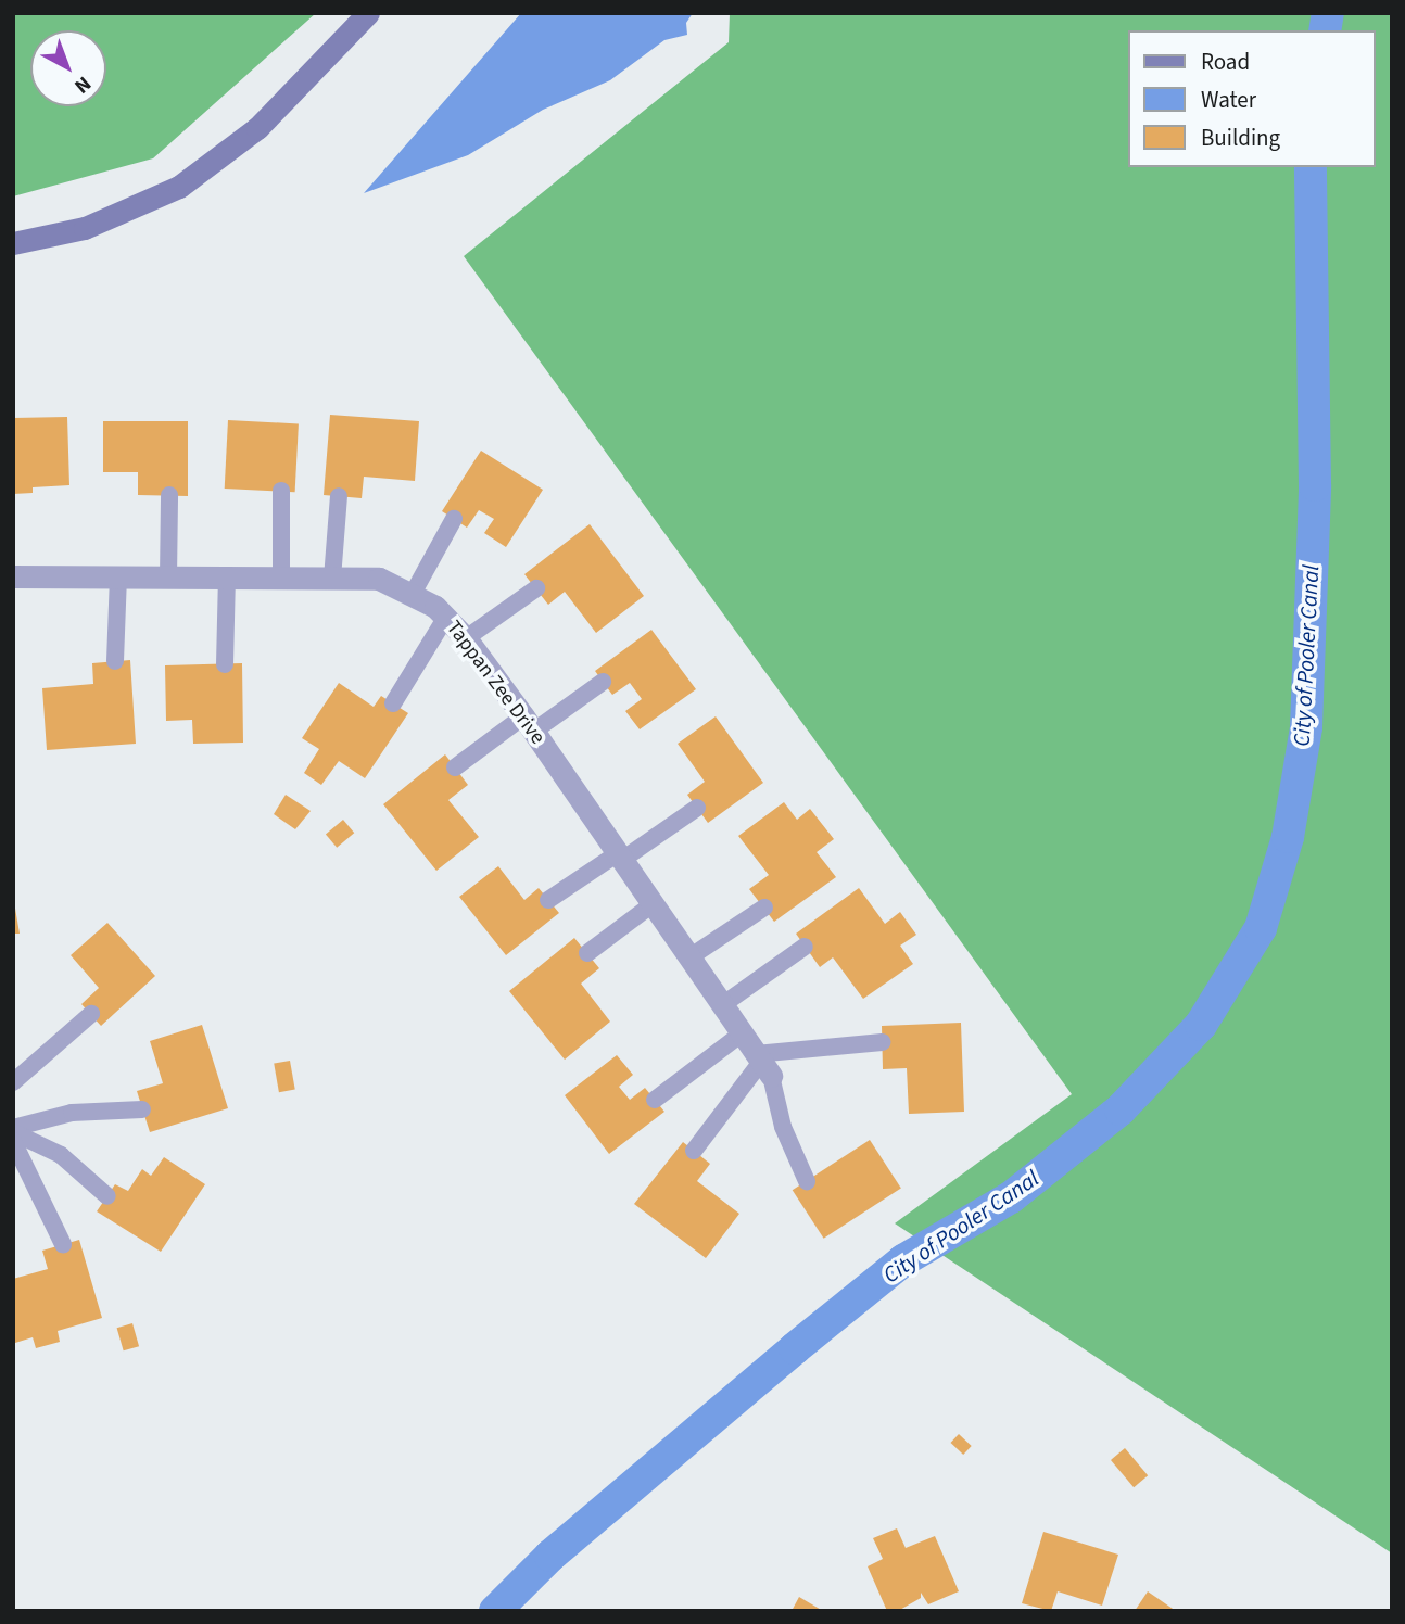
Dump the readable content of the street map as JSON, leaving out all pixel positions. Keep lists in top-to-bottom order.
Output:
{
  "streets": {
    "street": ["Tappan Zee Drive"]
  },
  "water": ["City of Pooler Canal"],
  "legend": ["Road", "Water", "Building"],
  "north": "bottom right"
}
